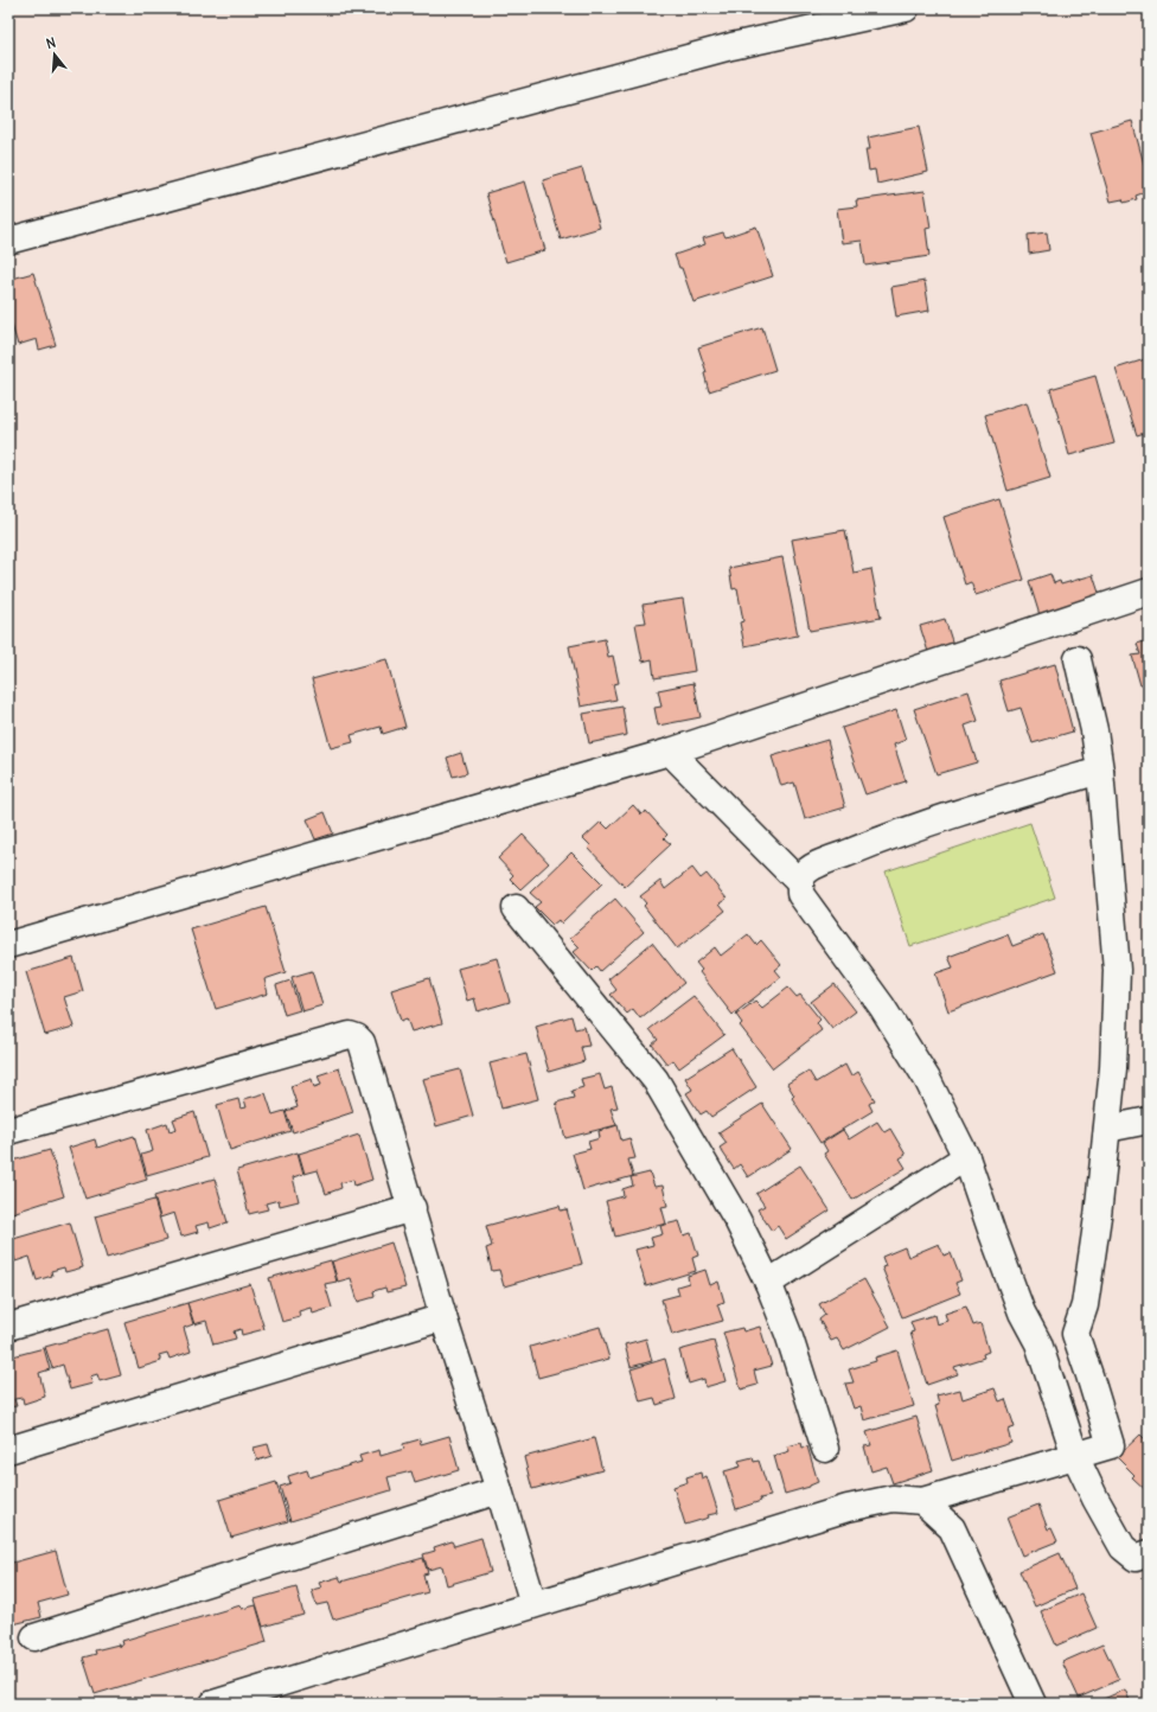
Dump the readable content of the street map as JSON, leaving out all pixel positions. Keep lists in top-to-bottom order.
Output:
{
  "north": "top"
}
